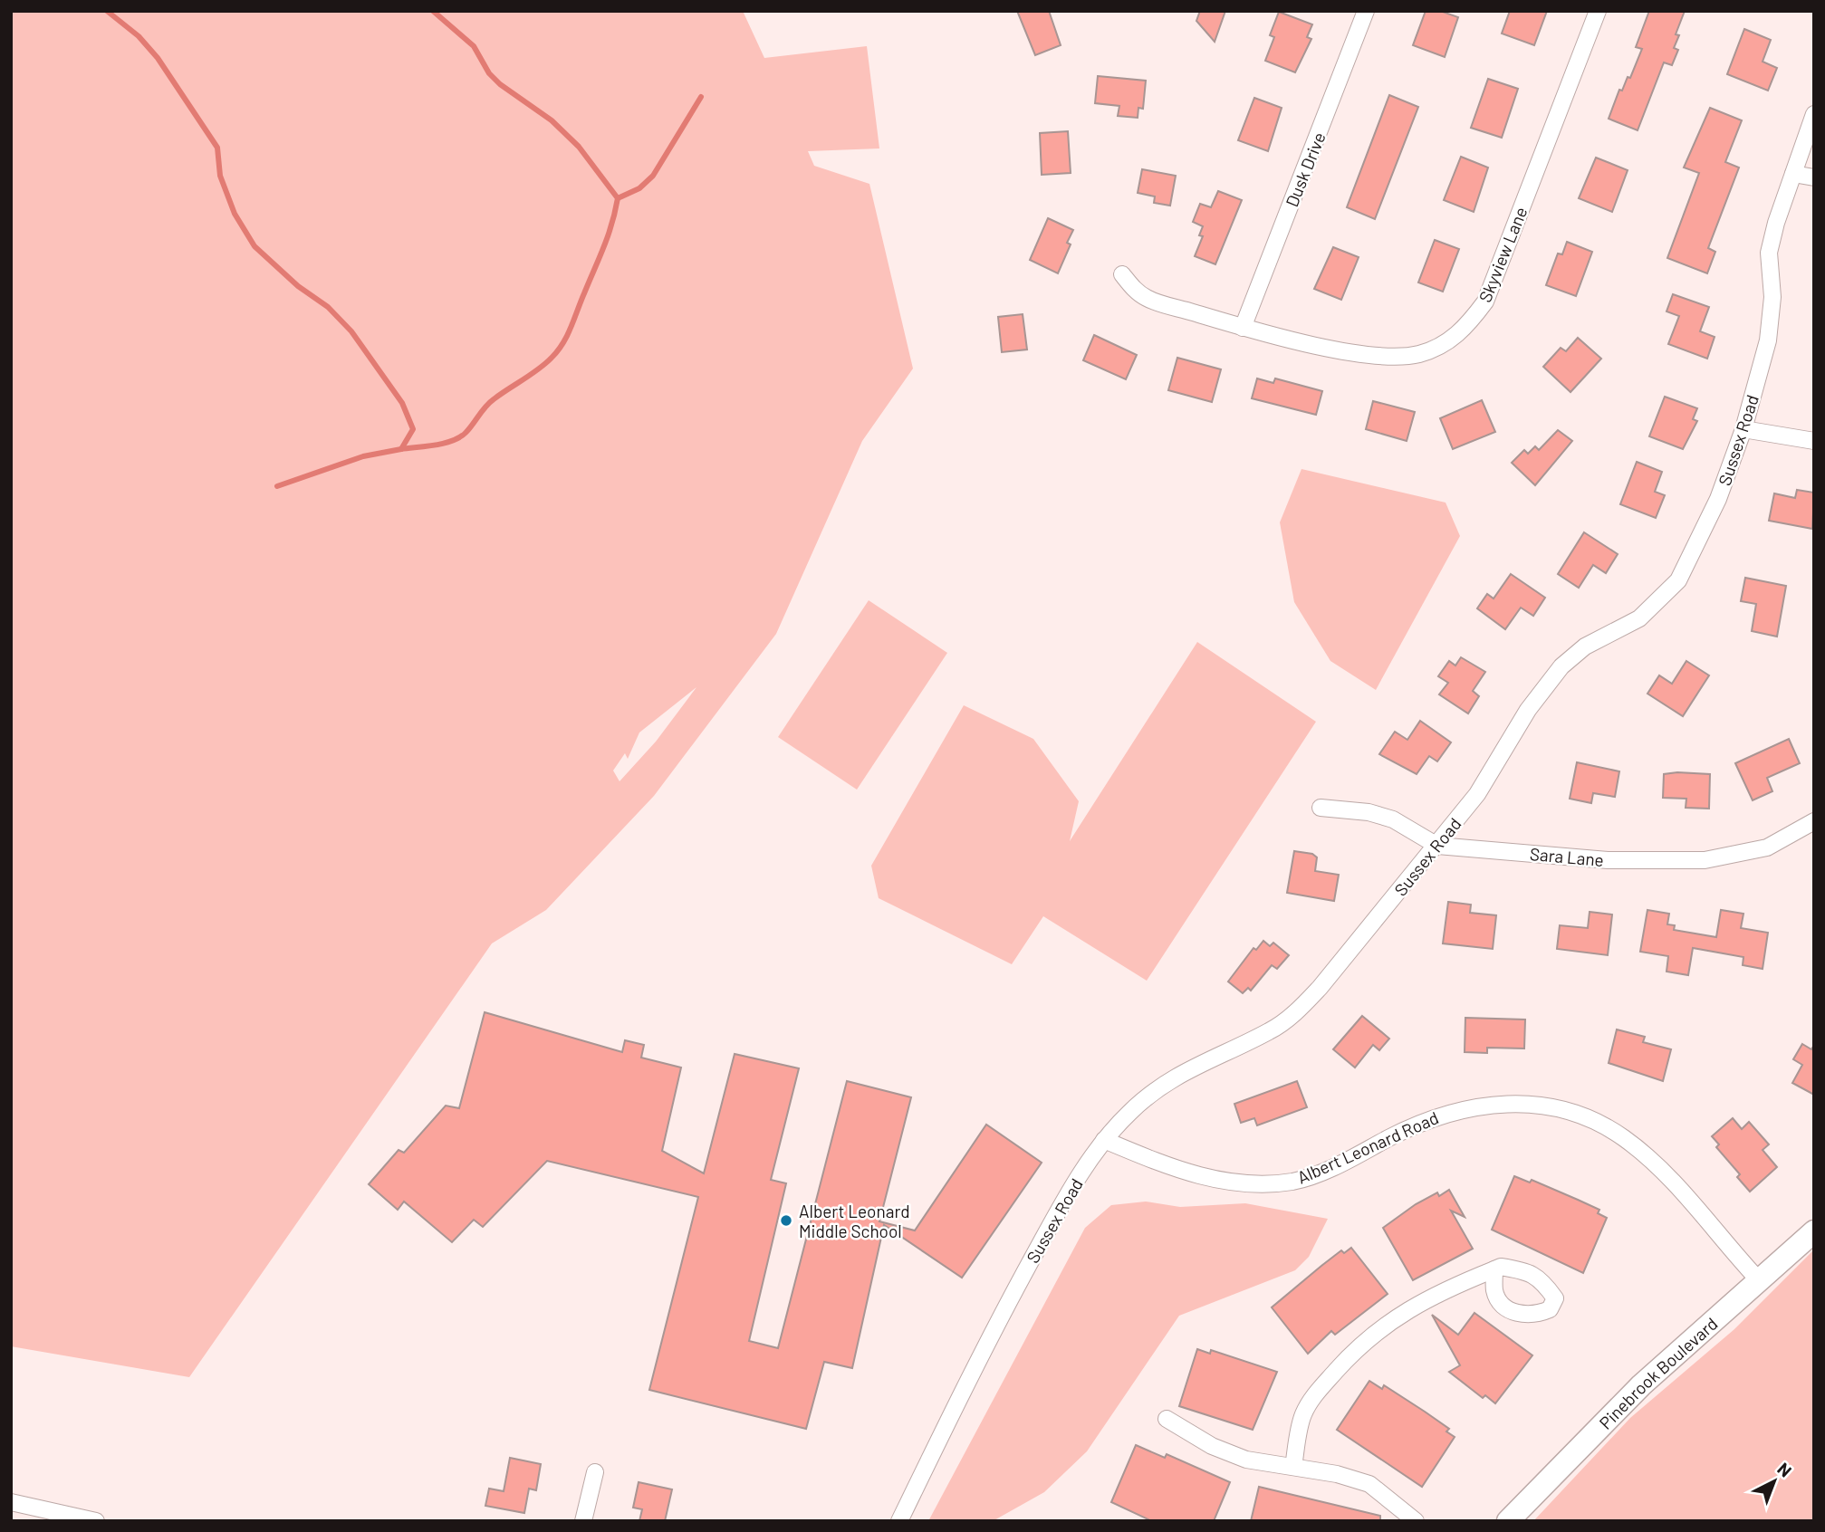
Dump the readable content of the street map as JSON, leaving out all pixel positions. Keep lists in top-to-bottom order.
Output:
{
  "streets": {
    "street": [
      "Dusk Drive",
      "Skyview Lane",
      "Sussex Road",
      "Sara Lane",
      "Albert Leonard Road",
      "Pinebrook Boulevard"
    ]
  },
  "crossings": [
    ["Dusk Drive", "Skyview Lane"],
    ["Sussex Road", "Sara Lane"],
    ["Sussex Road", "Albert Leonard Road"],
    ["Albert Leonard Road", "Pinebrook Boulevard"]
  ],
  "places": ["Albert Leonard Middle School"],
  "north": "top right"
}
